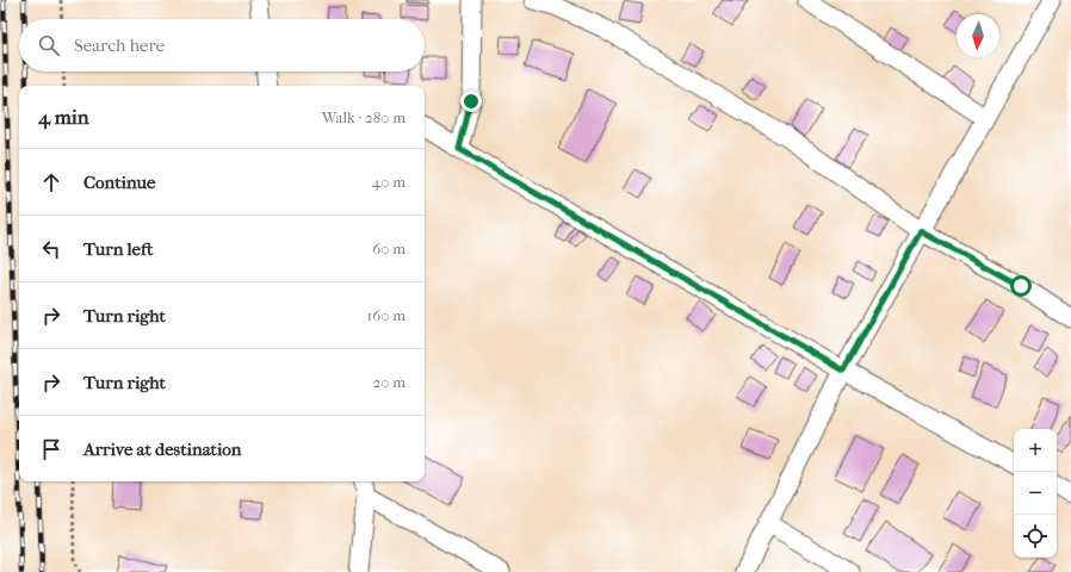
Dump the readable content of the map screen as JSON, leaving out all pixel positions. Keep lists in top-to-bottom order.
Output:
{
  "north": "bottom",
  "page": {
    "search": "Search here",
    "heading": ["4 min", "Walk · 280 m"],
    "list": [
      ["Continue", "40 m"],
      ["Turn left", "60 m"],
      ["Turn right", "160 m"],
      ["Turn right", "20 m"],
      "Arrive at destination"
    ],
    "map_buttons": ["+", "−"]
  }
}
